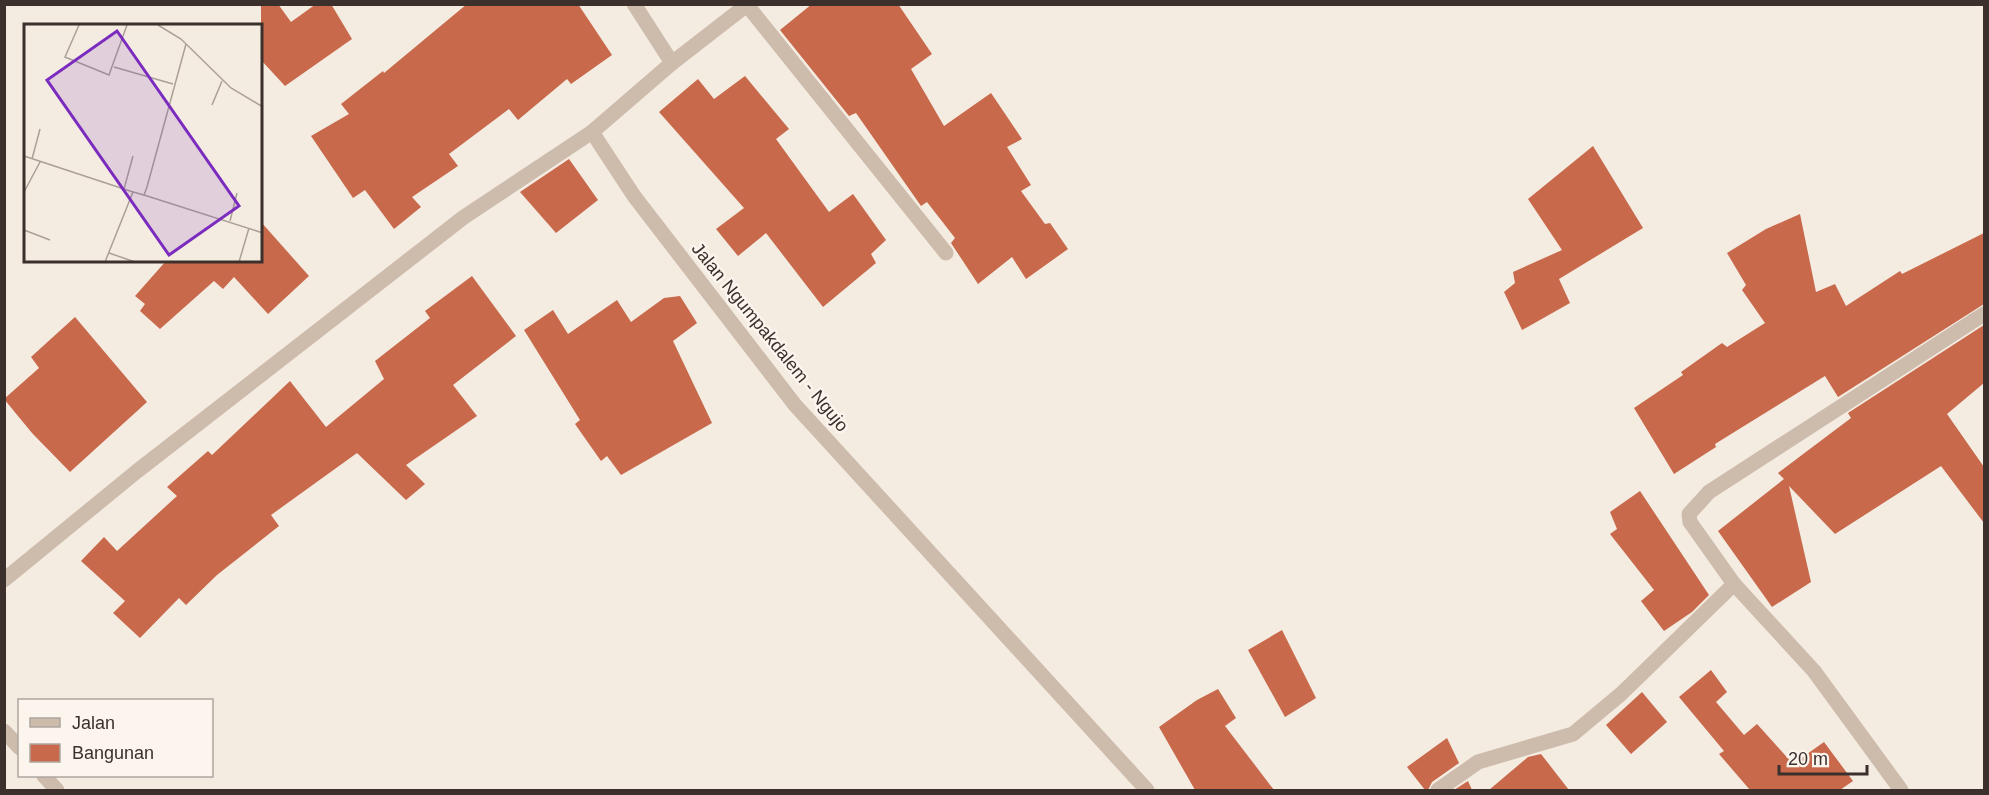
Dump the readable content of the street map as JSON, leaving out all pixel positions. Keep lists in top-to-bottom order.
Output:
{
  "streets": {
    "street": ["Jalan Ngumpakdalem - Ngujo"]
  },
  "legend": ["Jalan", "Bangunan"],
  "scale_bar": "20 m"
}
